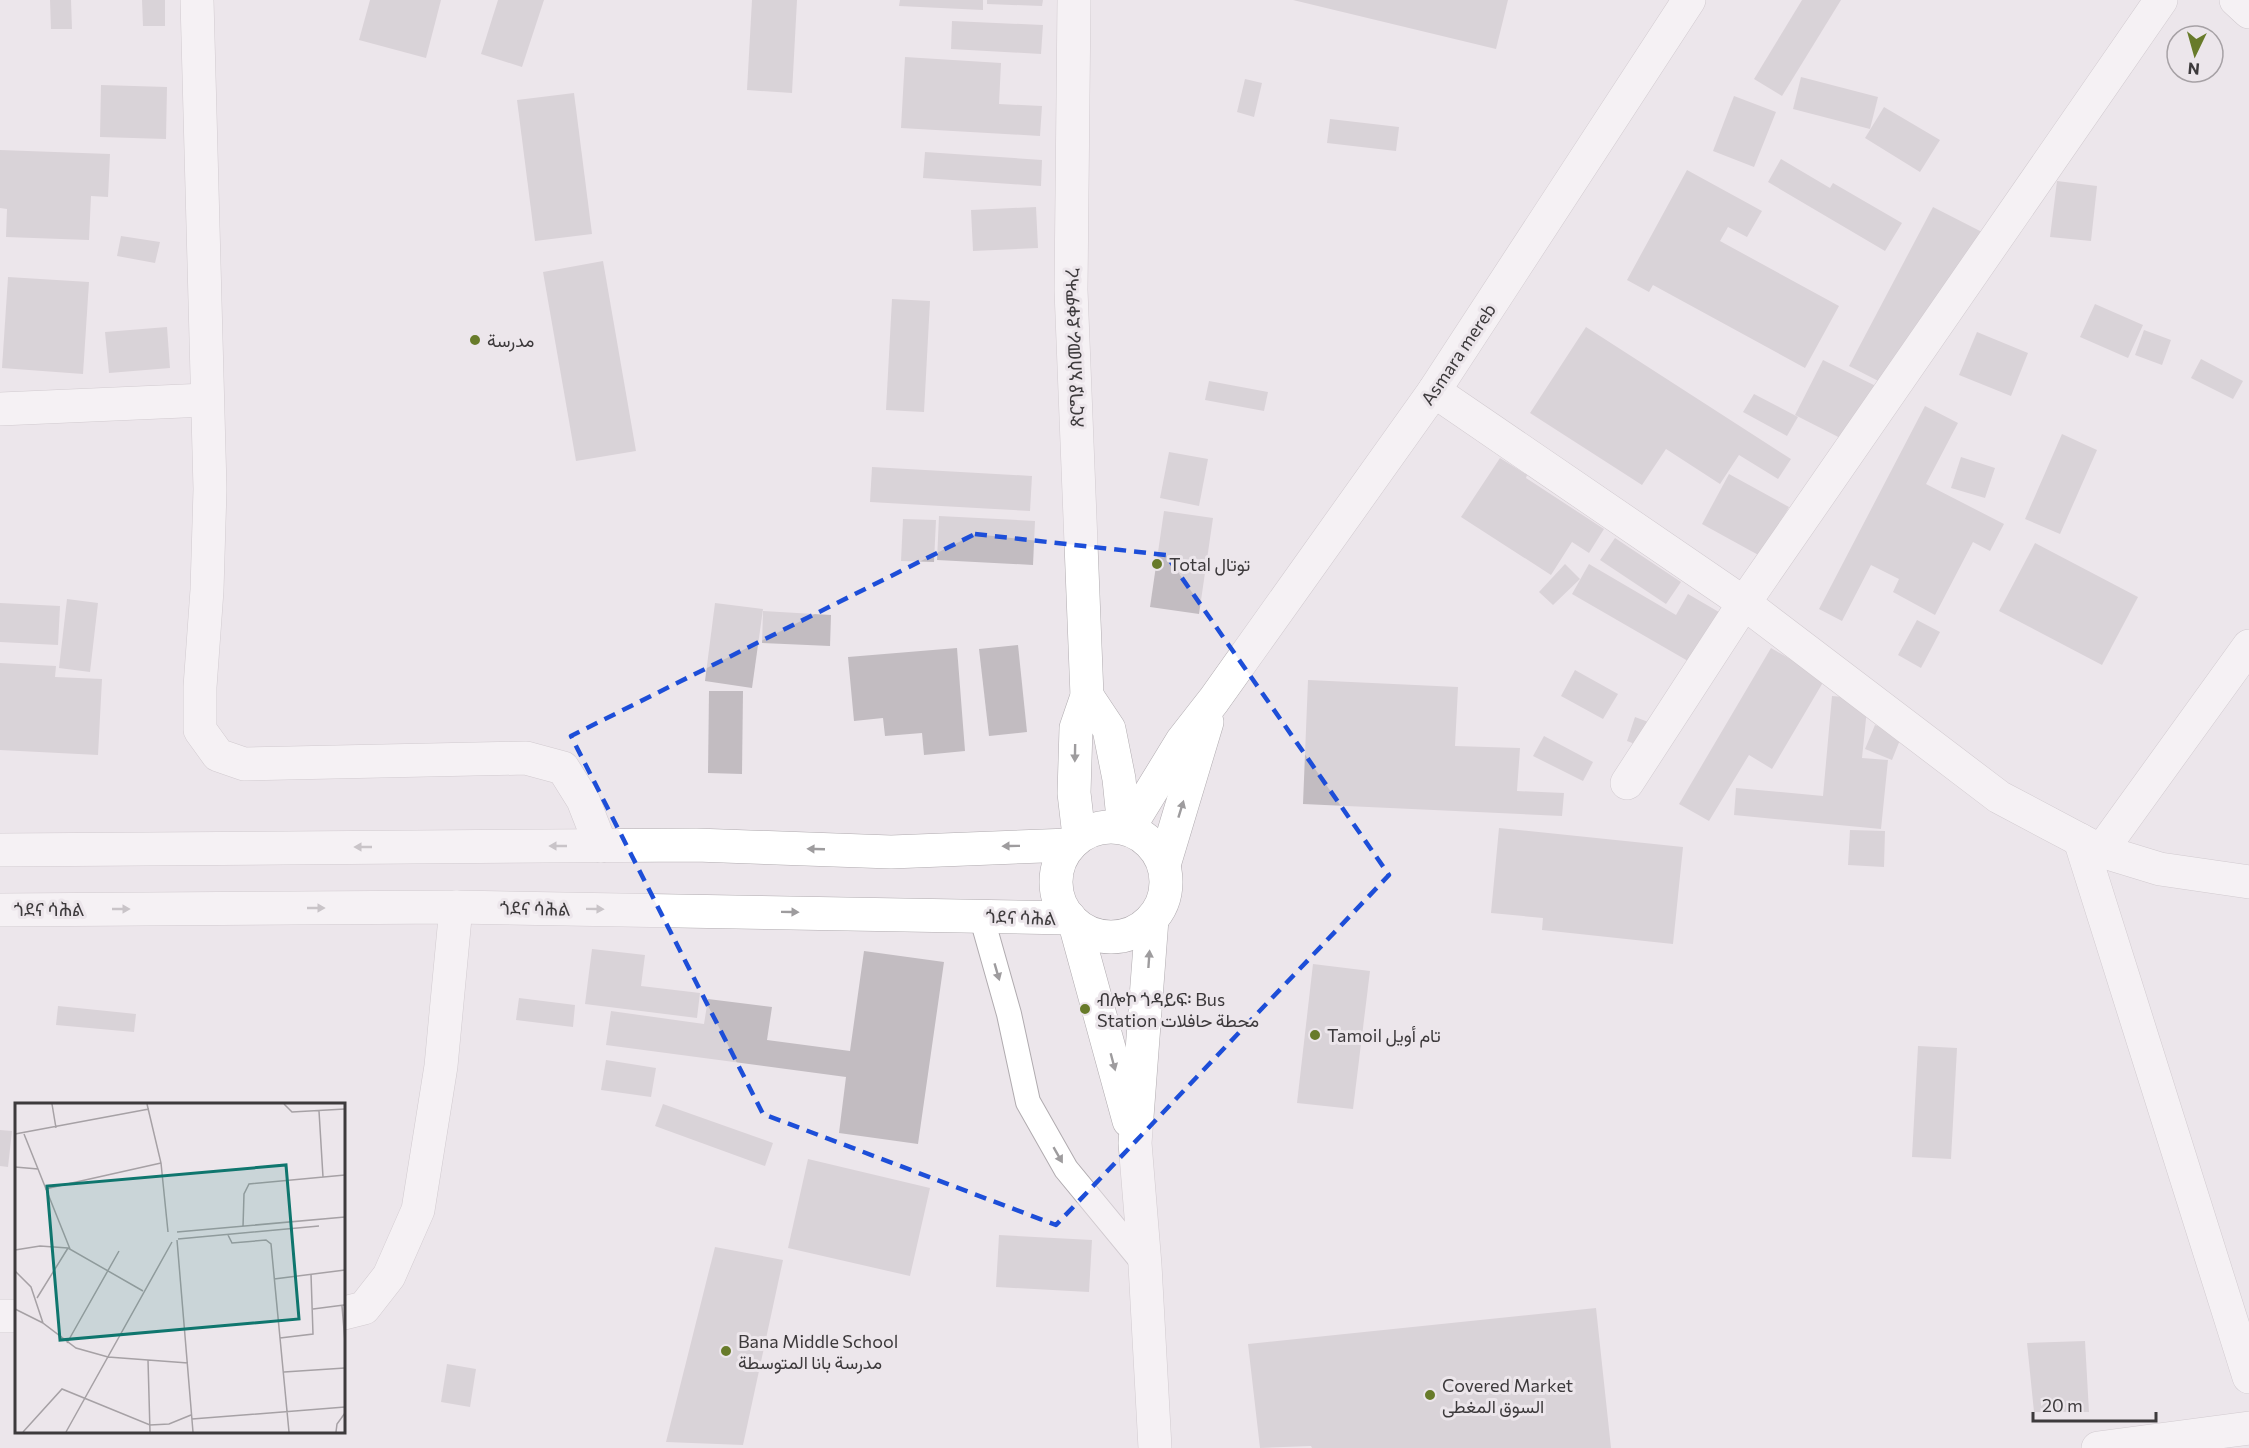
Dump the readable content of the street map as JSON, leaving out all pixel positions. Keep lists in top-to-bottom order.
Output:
{
  "streets": {
    "main road": ["ጽርግያ አስመራ ደቀምሓረ", "Asmara mereb", "ጎደና ሳሕል"]
  },
  "crossings": [
    ["Asmara mereb", "ጎደና ሳሕል"]
  ],
  "places": [
    "مدرسة",
    "Total توتال",
    "ብሎኮ ጎዳይፍ፡ Bus Station محطة حافلات",
    "Tamoil تام أويل",
    "Bana Middle School مدرسة بانا المتوسطة",
    "Covered Market السوق المغطى"
  ],
  "scale_bar": "20 m",
  "north": "bottom"
}
